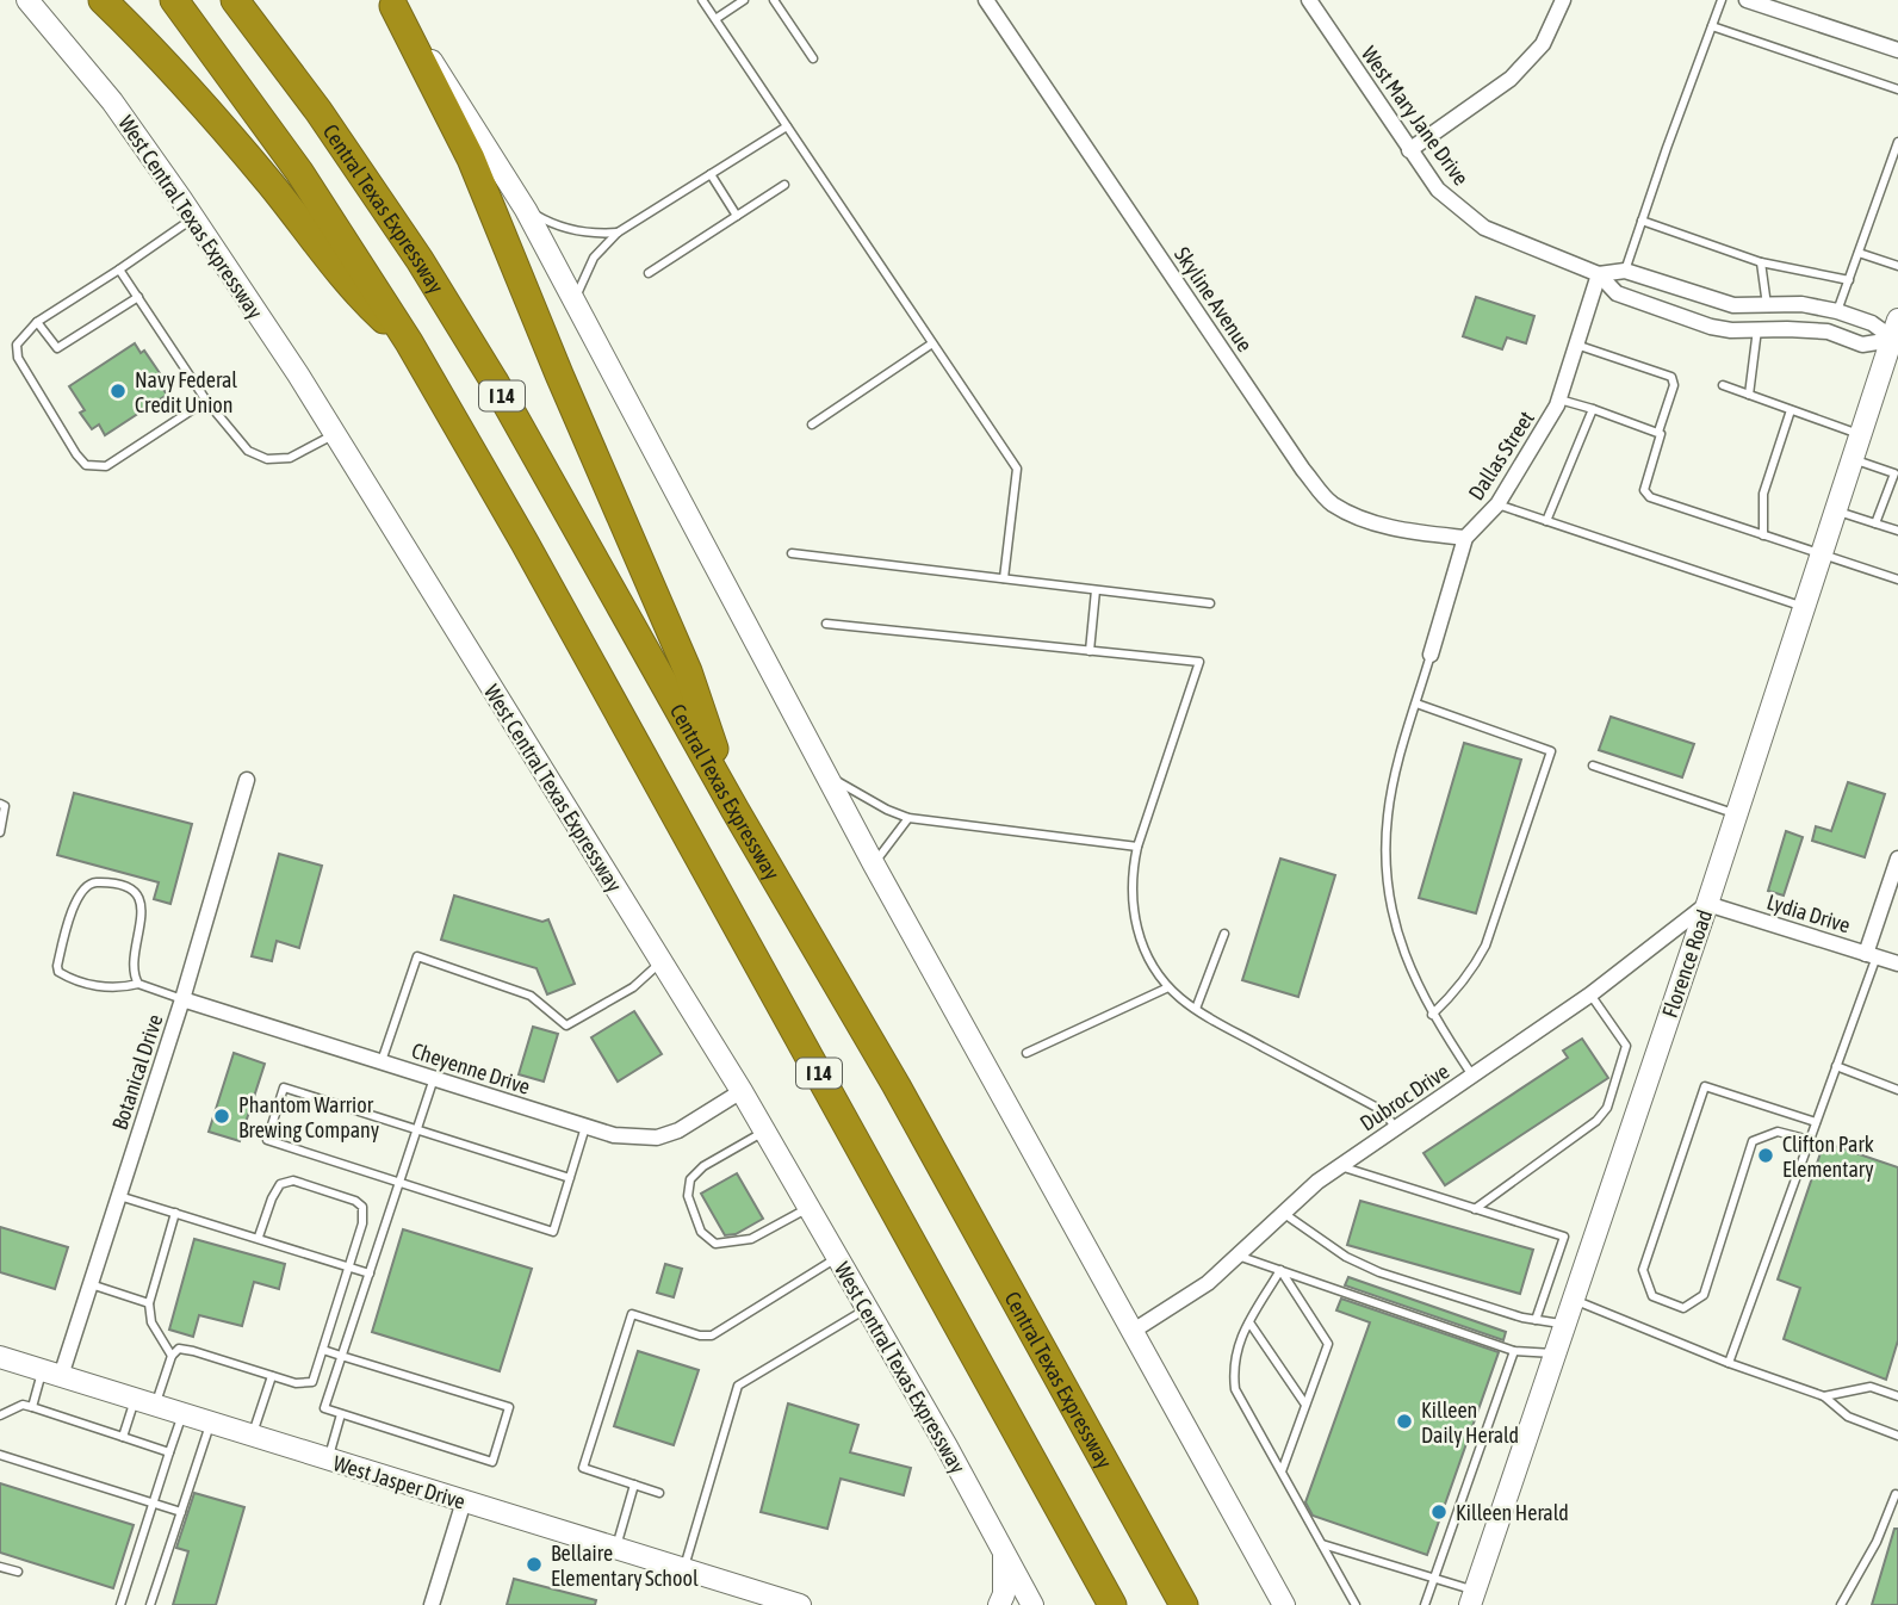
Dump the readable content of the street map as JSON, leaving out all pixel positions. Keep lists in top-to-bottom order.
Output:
{
  "streets": {
    "highway": ["Central Texas Expressway", "I 14"],
    "main road": ["West Central Texas Expressway", "Florence Road", "West Jasper Drive"],
    "street": [
      "West Mary Jane Drive",
      "Skyline Avenue",
      "Dallas Street",
      "Lydia Drive",
      "Cheyenne Drive",
      "Botanical Drive",
      "Dubroc Drive"
    ]
  },
  "crossings": [
    ["West Mary Jane Drive", "Dallas Street"],
    ["West Mary Jane Drive", "Florence Road"],
    ["West Central Texas Expressway", "Cheyenne Drive"],
    ["Skyline Avenue", "Dallas Street"],
    ["Lydia Drive", "Florence Road"],
    ["Lydia Drive", "Dubroc Drive"],
    ["Florence Road", "Dubroc Drive"],
    ["Cheyenne Drive", "Botanical Drive"],
    ["Botanical Drive", "West Jasper Drive"]
  ],
  "places": [
    "Navy Federal Credit Union",
    "Phantom Warrior Brewing Company",
    "Clifton Park Elementary",
    "Killeen Daily Herald",
    "Killeen Herald",
    "Bellaire Elementary School"
  ]
}
